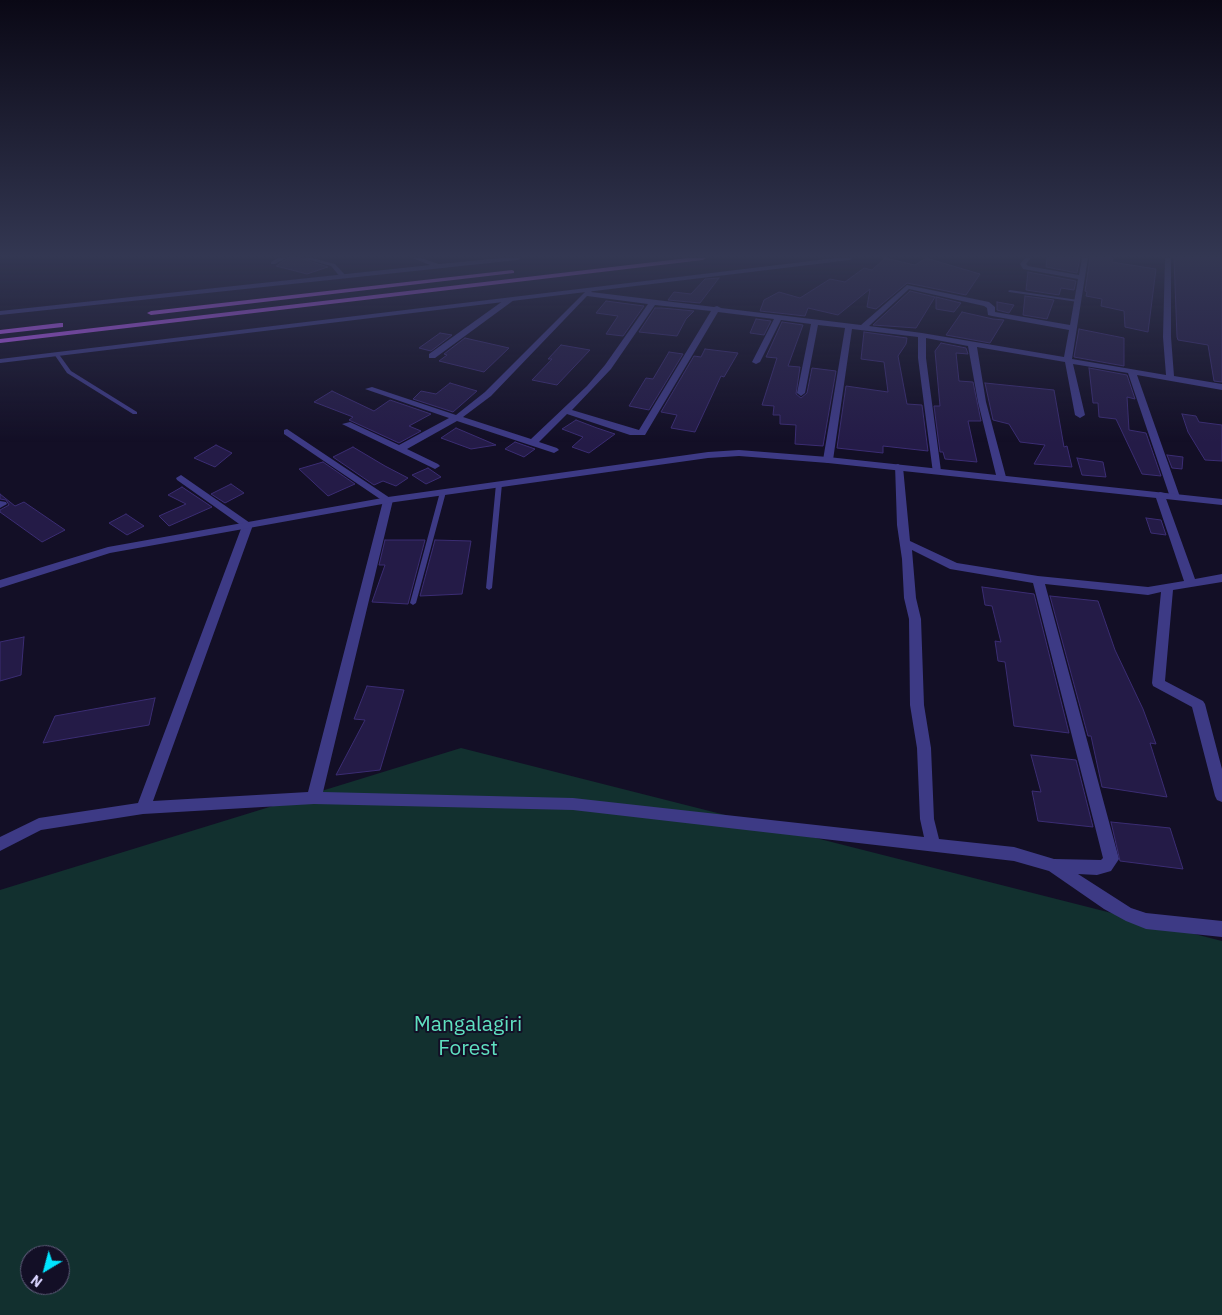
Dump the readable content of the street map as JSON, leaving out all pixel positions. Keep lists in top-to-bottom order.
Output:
{
  "parks": ["Mangalagiri Forest"],
  "north": "bottom left"
}
